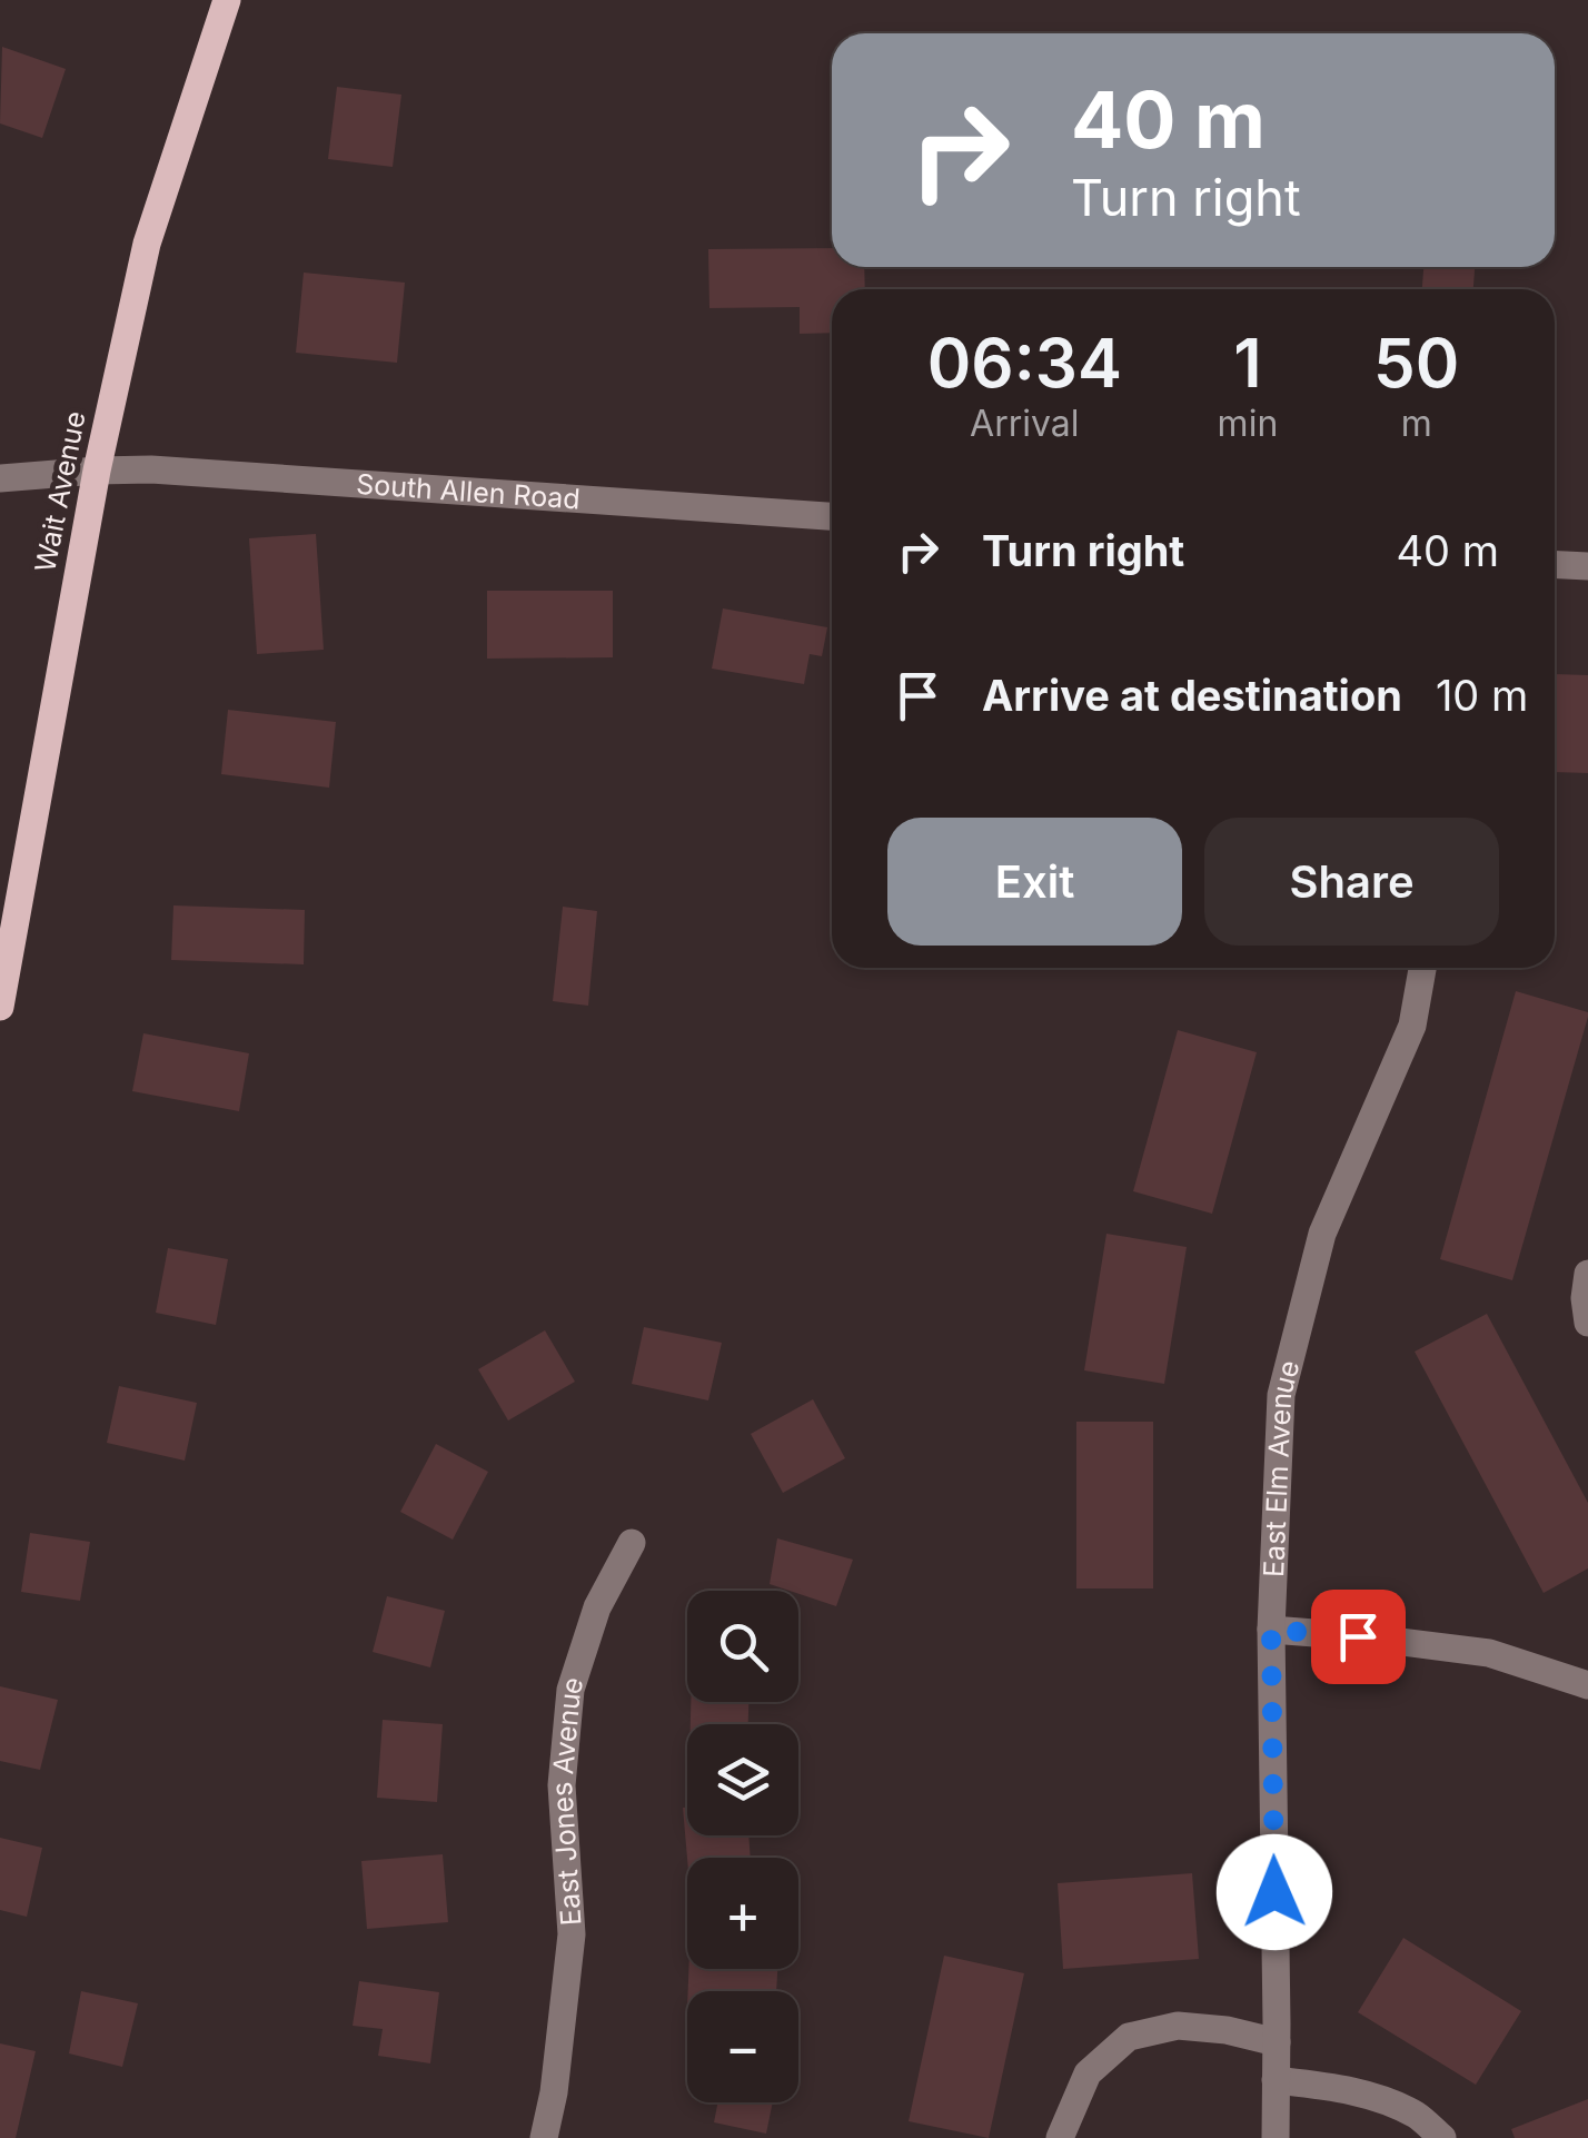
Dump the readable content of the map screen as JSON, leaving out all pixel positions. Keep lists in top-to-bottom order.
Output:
{
  "streets": {
    "main road": ["Wait Avenue"],
    "street": ["South Allen Road", "East Elm Avenue", "East Jones Avenue"]
  },
  "crossings": [
    ["Wait Avenue", "South Allen Road"]
  ],
  "page": {
    "turn": ["40 m", "Turn right"],
    "eta": [
      "06:34",
      "Arrival",
      "1",
      "min",
      "50",
      "m"
    ],
    "list": [
      {
        "name": "Turn right",
        "value": "40 m"
      },
      {
        "name": "Arrive at destination",
        "value": "10 m"
      }
    ],
    "buttons": ["Exit", "Share"],
    "map_buttons": ["+", "−"]
  }
}
